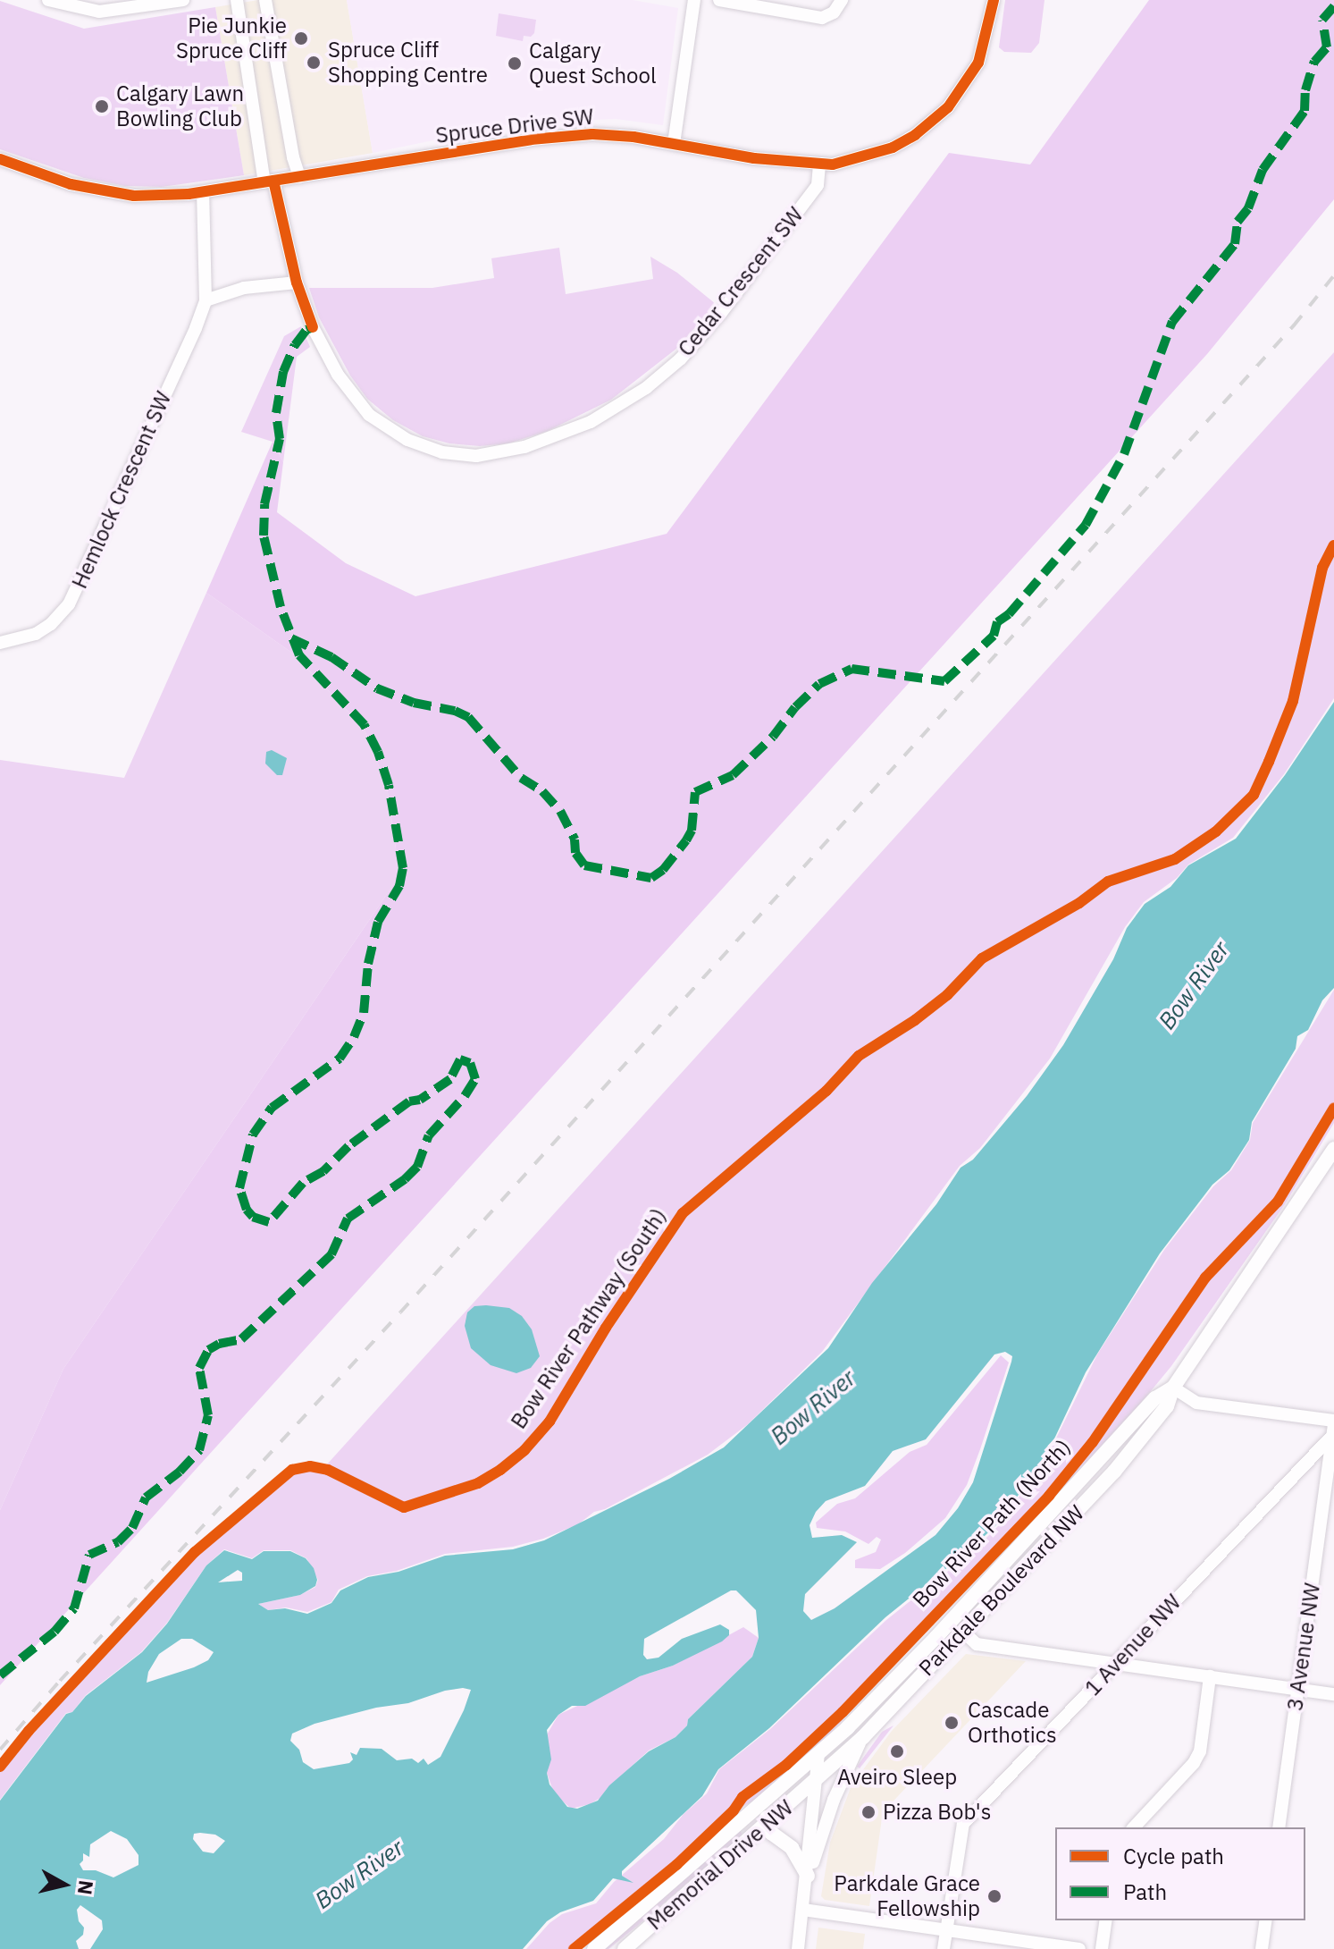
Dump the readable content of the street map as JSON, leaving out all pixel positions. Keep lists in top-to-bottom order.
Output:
{
  "streets": {
    "main road": ["Parkdale Boulevard NW", "Memorial Drive NW"],
    "street": [
      "Spruce Drive SW",
      "Cedar Crescent SW",
      "Hemlock Crescent SW",
      "1 Avenue NW",
      "3 Avenue NW"
    ],
    "cycle path": ["Bow River Pathway (South)", "Bow River Path (North)"]
  },
  "crossings": [
    ["Spruce Drive SW", "Cedar Crescent SW"],
    ["Spruce Drive SW", "Hemlock Crescent SW"],
    ["Parkdale Boulevard NW", "Memorial Drive NW"],
    ["1 Avenue NW", "3 Avenue NW"]
  ],
  "water": ["Bow River"],
  "places": [
    "Pie Junkie Spruce Cliff",
    "Spruce Cliff Shopping Centre",
    "Calgary Quest School",
    "Calgary Lawn Bowling Club",
    "Cascade Orthotics",
    "Aveiro Sleep",
    "Pizza Bob's",
    "Parkdale Grace Fellowship"
  ],
  "legend": ["Cycle path", "Path"],
  "north": "right"
}
